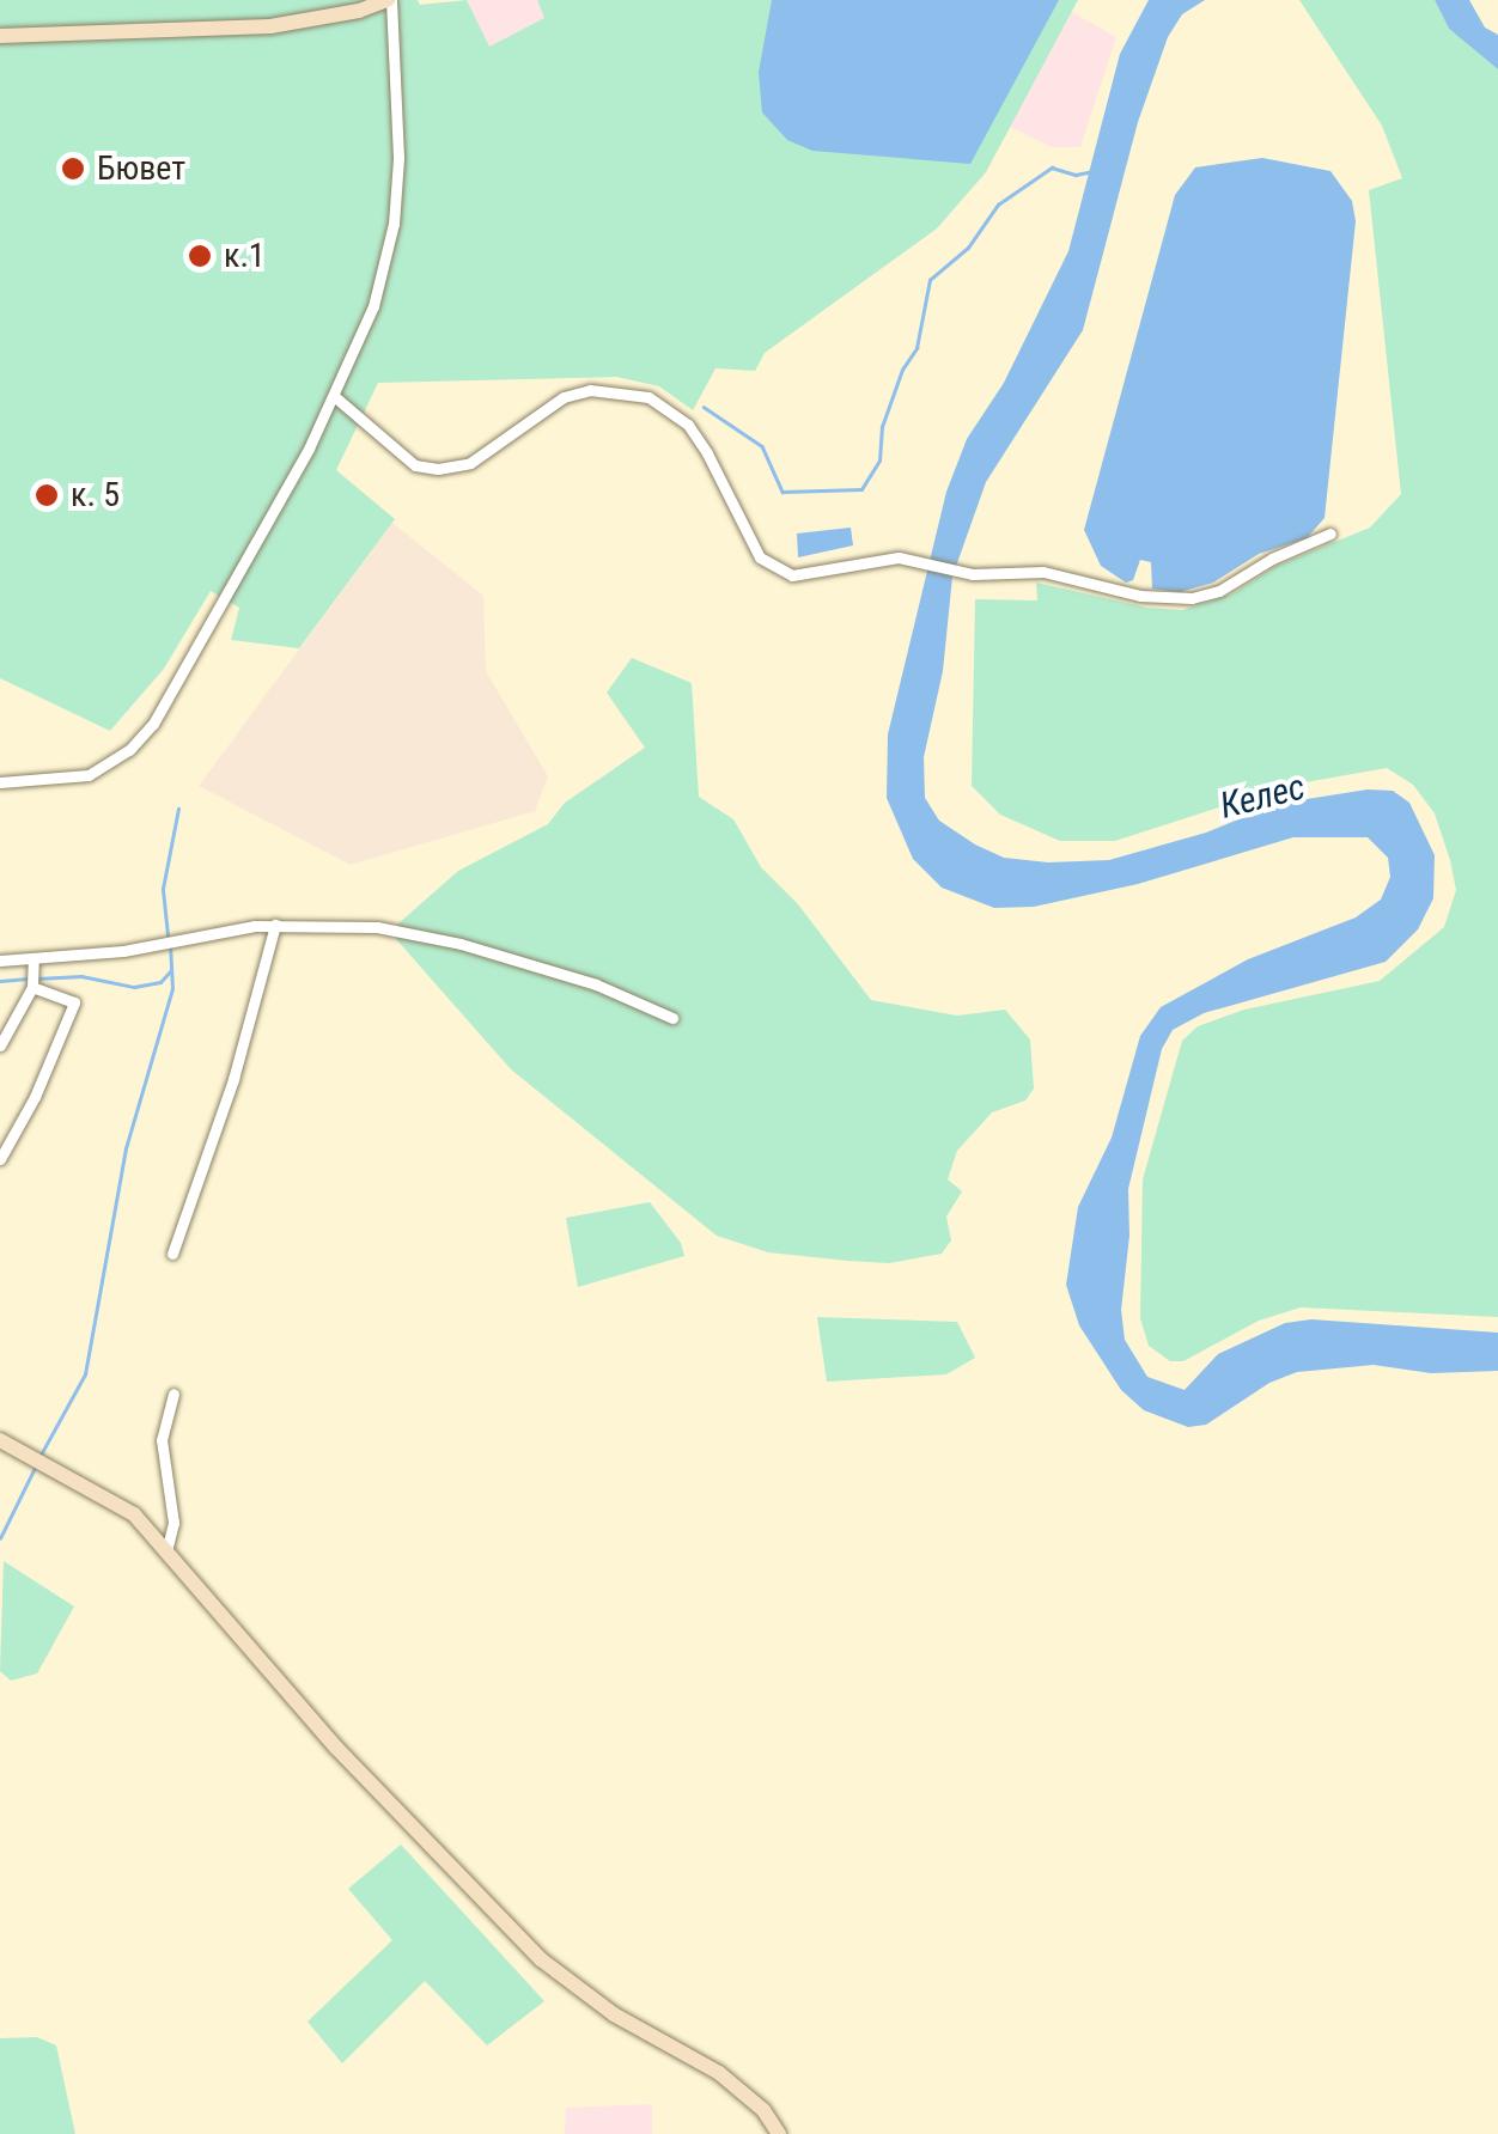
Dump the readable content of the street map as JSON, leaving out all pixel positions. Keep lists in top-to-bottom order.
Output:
{
  "water": ["Келес"],
  "places": ["Бювет", "к.1", "к. 5"]
}
